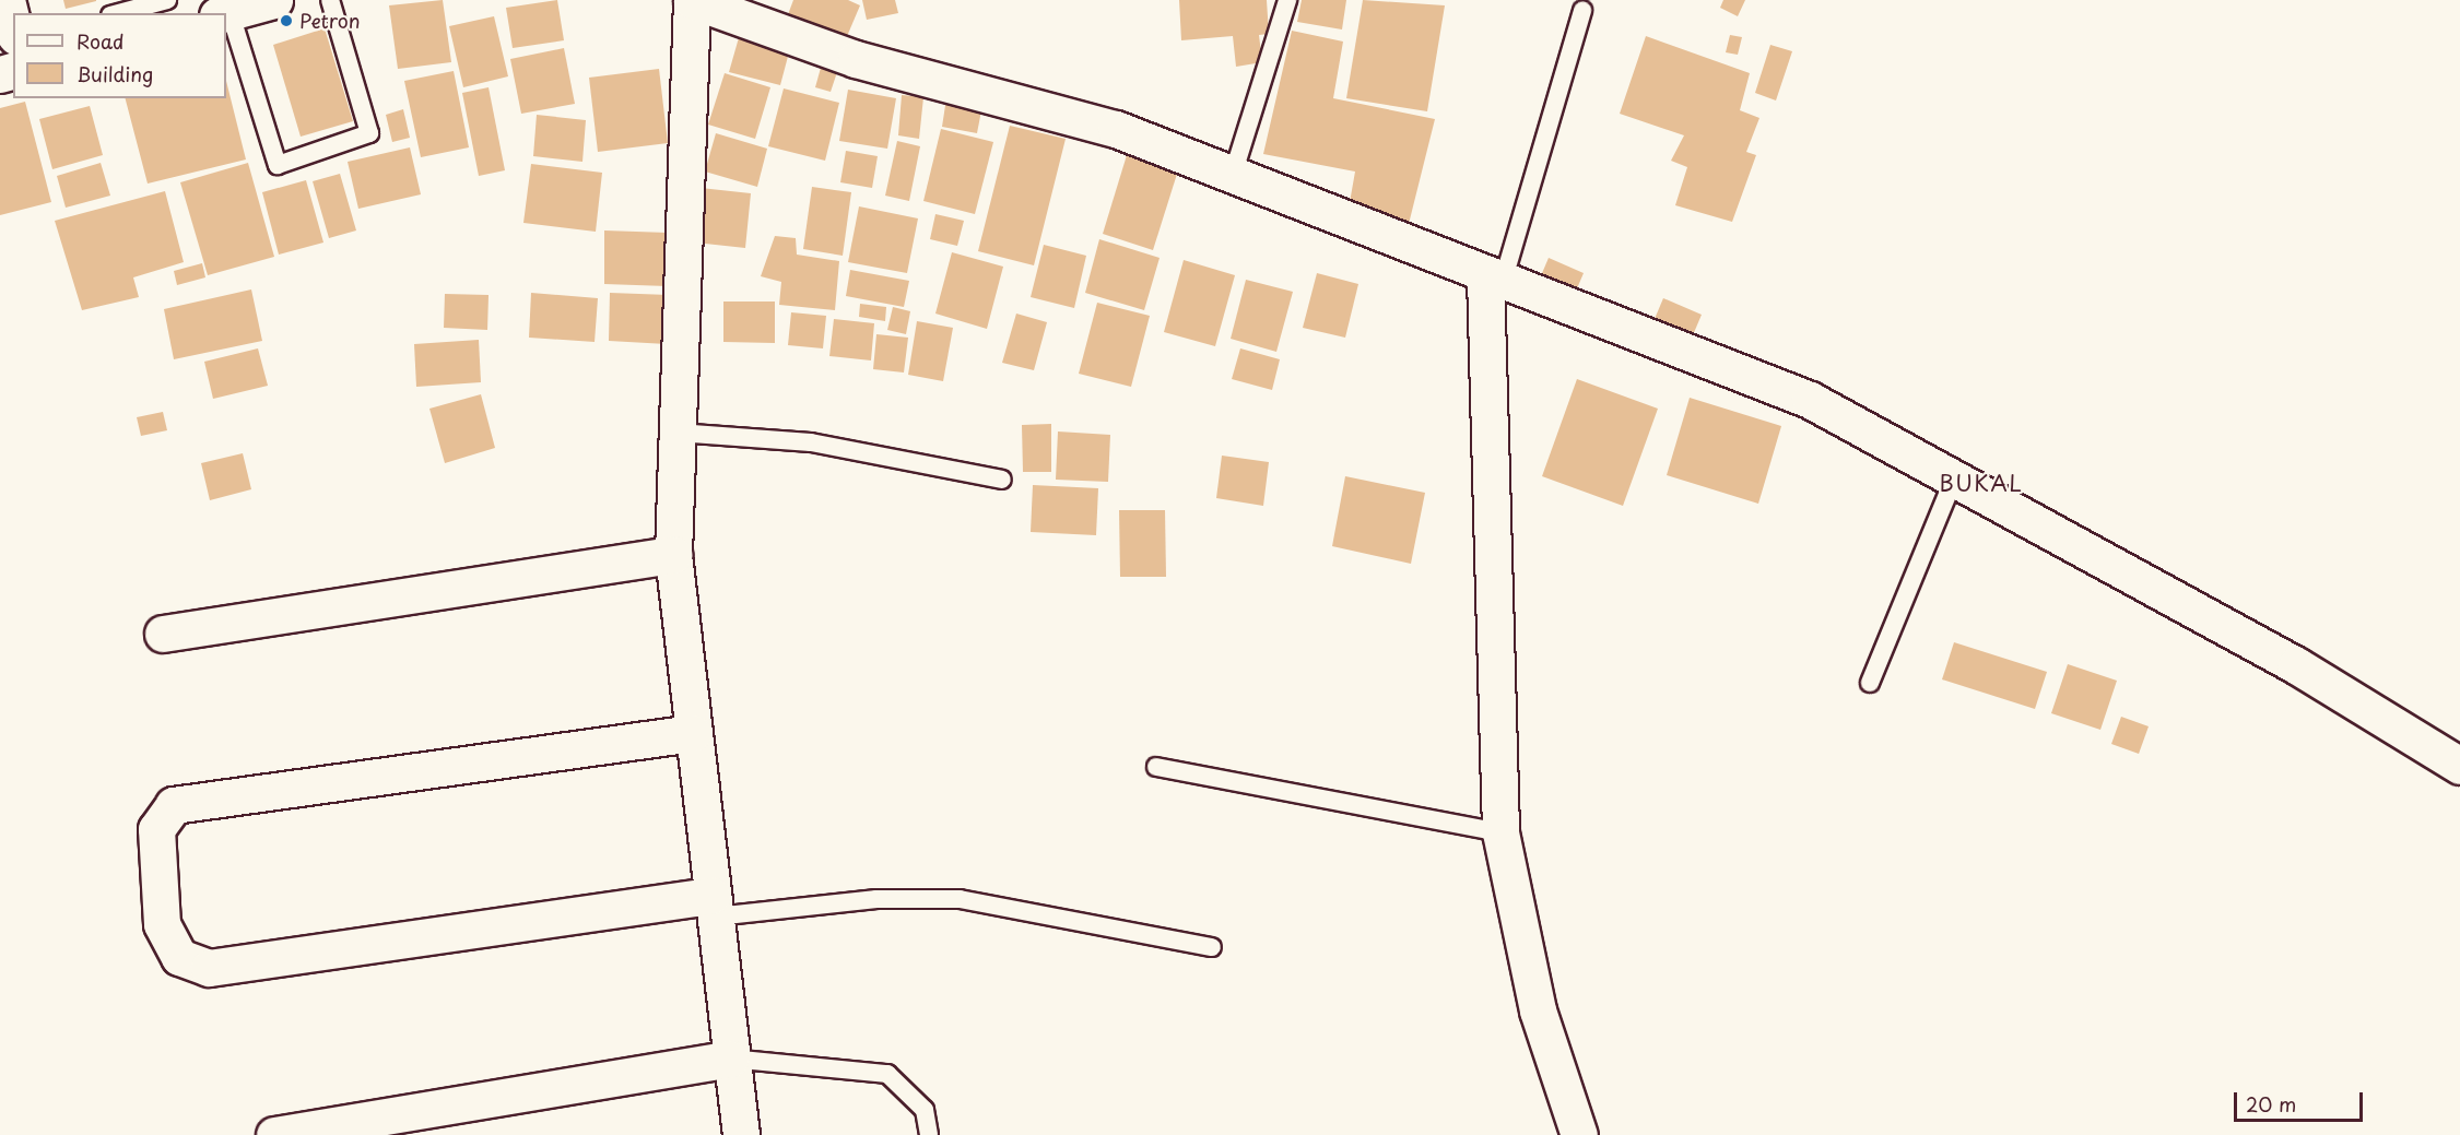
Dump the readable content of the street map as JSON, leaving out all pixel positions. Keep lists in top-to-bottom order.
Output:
{
  "districts": ["BUKAL"],
  "places": ["Petron"],
  "legend": ["Road", "Building"],
  "scale_bar": "20 m"
}
